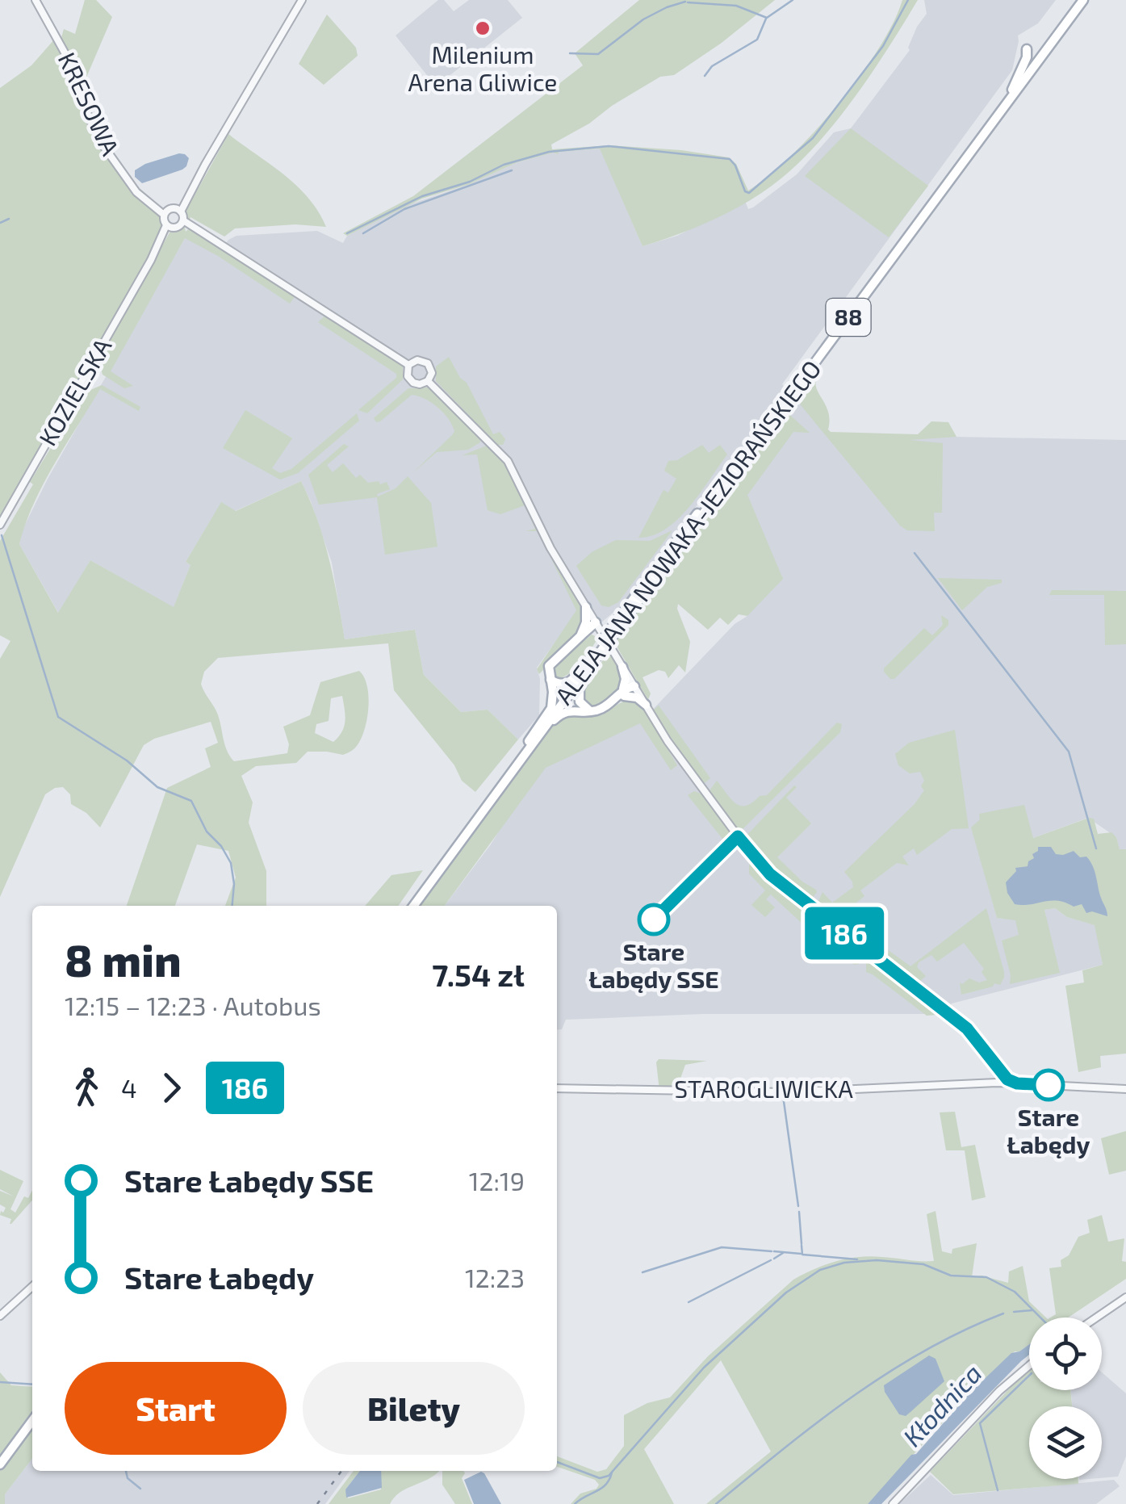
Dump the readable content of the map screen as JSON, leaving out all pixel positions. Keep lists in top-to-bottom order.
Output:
{
  "streets": {
    "main road": ["88", "ALEJA JANA NOWAKA-JEZIORAŃSKIEGO"],
    "street": ["KRESOWA", "KOZIELSKA", "STAROGLIWICKA"]
  },
  "water": ["Kłodnica"],
  "places": ["Milenium Arena Gliwice", "Stare Łabędy SSE", "Stare Łabędy"],
  "lines": ["bus line 186"],
  "page": {
    "on_map": "186",
    "heading": ["8 min", "12:15 – 12:23 · Autobus", "7.54 zł"],
    "legs": ["4", "186"],
    "list": [
      {
        "name": "Stare Łabędy SSE",
        "value": "12:19"
      },
      {
        "name": "Stare Łabędy",
        "value": "12:23"
      }
    ],
    "buttons": ["Start", "Bilety"]
  }
}
